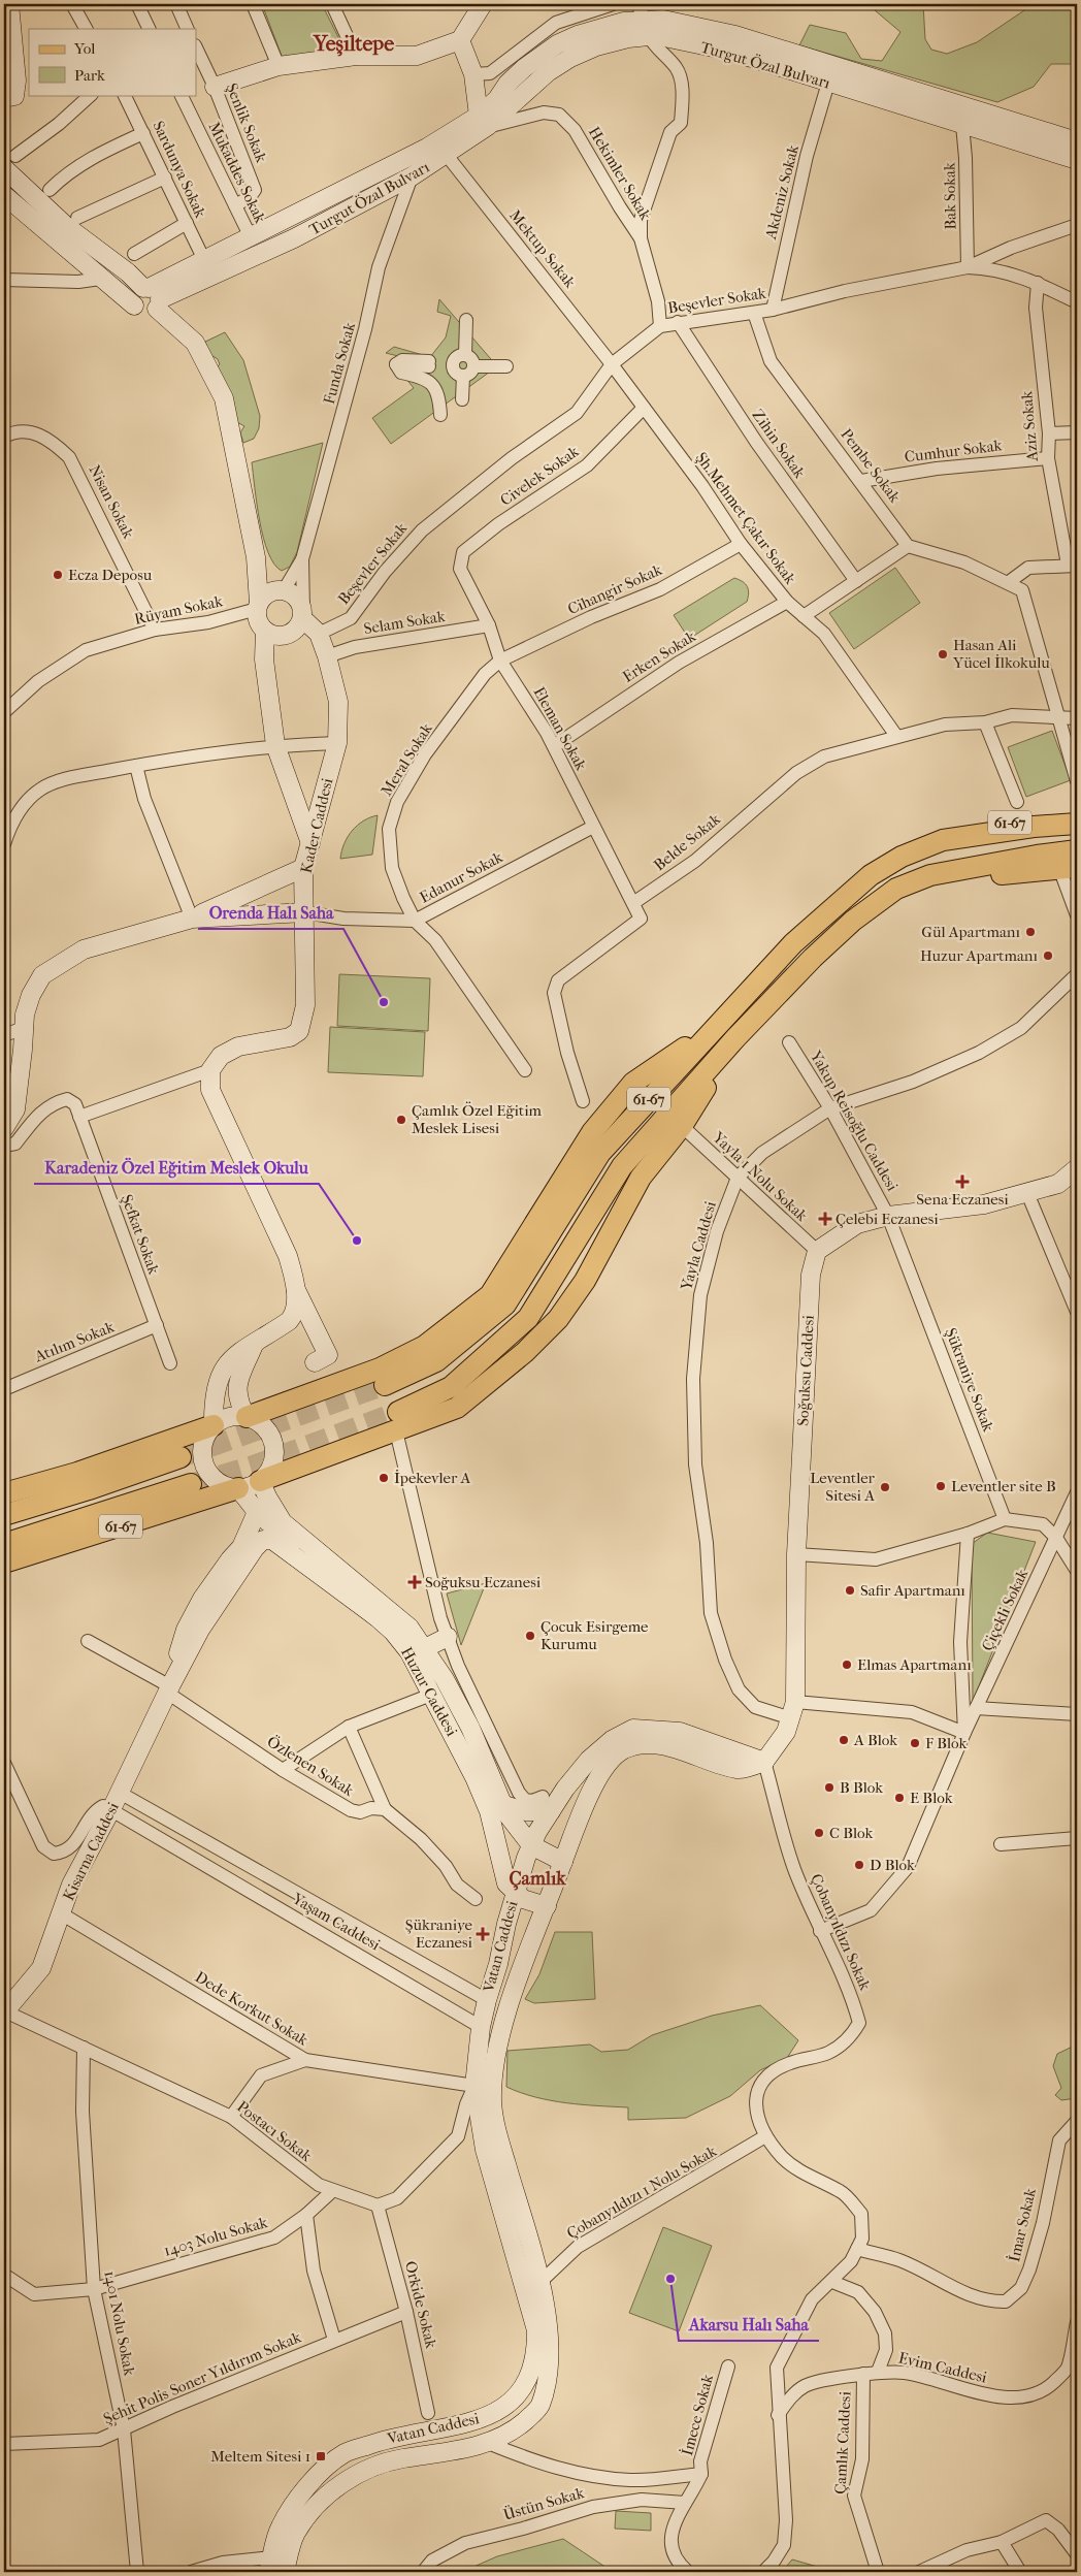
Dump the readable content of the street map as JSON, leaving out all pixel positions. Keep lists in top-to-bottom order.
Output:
{
  "streets": {
    "main road": ["61-67"],
    "street": [
      "Turgut Özal Bulvarı",
      "Şenlik Sokak",
      "Sardunya Sokak",
      "Mukaddes Sokak",
      "Hekimler Sokak",
      "Akdeniz Sokak",
      "Bak Sokak",
      "Mektup Sokak",
      "Beşevler Sokak",
      "Funda Sokak",
      "Aziz Sokak",
      "Zihin Sokak",
      "Cumhur Sokak",
      "Pembe Sokak",
      "Civelek Sokak",
      "Nisan Sokak",
      "Şh.Mehmet Çakır Sokak",
      "Cihangir Sokak",
      "Rüyam Sokak",
      "Selam Sokak",
      "Erken Sokak",
      "Eleman Sokak",
      "Meral Sokak",
      "Kader Caddesi",
      "Belde Sokak",
      "Edanur Sokak",
      "Yakup Reisoğlu Caddesi",
      "Yayla 1 Nolu Sokak",
      "Şefkat Sokak",
      "Yayla Caddesi",
      "Atılım Sokak",
      "Soğuksu Caddesi",
      "Şükraniye Sokak",
      "Çiçekli Sokak",
      "Huzur Caddesi",
      "Özlenen Sokak",
      "Kisarna Caddesi",
      "Yaşam Caddesi",
      "Çobanyıldızı Sokak",
      "Vatan Caddesi",
      "Dede Korkut Sokak",
      "Postacı Sokak",
      "Çobanyıldızı 1 Nolu Sokak",
      "İmar Sokak",
      "1403 Nolu Sokak",
      "Orkide Sokak",
      "1401 Nolu Sokak",
      "Evim Caddesi",
      "Şehit Polis Soner Yıldırım Sokak",
      "İmece Sokak",
      "Çamlık Caddesi",
      "Üstün Sokak"
    ]
  },
  "crossings": [
    ["Turgut Özal Bulvarı", "Sardunya Sokak"],
    ["Turgut Özal Bulvarı", "Mukaddes Sokak"],
    ["Turgut Özal Bulvarı", "Hekimler Sokak"],
    ["Turgut Özal Bulvarı", "Akdeniz Sokak"],
    ["Turgut Özal Bulvarı", "Bak Sokak"],
    ["Turgut Özal Bulvarı", "Mektup Sokak"],
    ["Turgut Özal Bulvarı", "Funda Sokak"],
    ["Turgut Özal Bulvarı", "Kader Caddesi"],
    ["Şenlik Sokak", "Mukaddes Sokak"],
    ["Hekimler Sokak", "Beşevler Sokak"],
    ["Akdeniz Sokak", "Beşevler Sokak"],
    ["Bak Sokak", "Beşevler Sokak"],
    ["Mektup Sokak", "Beşevler Sokak"],
    ["Mektup Sokak", "Şh.Mehmet Çakır Sokak"],
    ["Beşevler Sokak", "Zihin Sokak"],
    ["Beşevler Sokak", "Pembe Sokak"],
    ["Beşevler Sokak", "Şh.Mehmet Çakır Sokak"],
    ["Beşevler Sokak", "Kader Caddesi"],
    ["Funda Sokak", "Rüyam Sokak"],
    ["Funda Sokak", "Kader Caddesi"],
    ["Aziz Sokak", "Cumhur Sokak"],
    ["Cumhur Sokak", "Pembe Sokak"],
    ["Civelek Sokak", "Şh.Mehmet Çakır Sokak"],
    ["Civelek Sokak", "Eleman Sokak"],
    ["Nisan Sokak", "Rüyam Sokak"],
    ["Şh.Mehmet Çakır Sokak", "Cihangir Sokak"],
    ["Şh.Mehmet Çakır Sokak", "Erken Sokak"],
    ["Şh.Mehmet Çakır Sokak", "Belde Sokak"],
    ["Cihangir Sokak", "Eleman Sokak"],
    ["Cihangir Sokak", "Meral Sokak"],
    ["Rüyam Sokak", "Kader Caddesi"],
    ["Selam Sokak", "Eleman Sokak"],
    ["Selam Sokak", "Kader Caddesi"],
    ["Erken Sokak", "Eleman Sokak"],
    ["Eleman Sokak", "Meral Sokak"],
    ["Eleman Sokak", "Belde Sokak"],
    ["Eleman Sokak", "Edanur Sokak"],
    ["Meral Sokak", "Edanur Sokak"],
    ["61-67", "Yayla 1 Nolu Sokak"],
    ["61-67", "Huzur Caddesi"],
    ["Kader Caddesi", "Edanur Sokak"],
    ["Yakup Reisoğlu Caddesi", "Yayla Caddesi"],
    ["Yakup Reisoğlu Caddesi", "Şükraniye Sokak"],
    ["Yayla 1 Nolu Sokak", "Yayla Caddesi"],
    ["Yayla 1 Nolu Sokak", "Soğuksu Caddesi"],
    ["Şefkat Sokak", "Atılım Sokak"],
    ["Yayla Caddesi", "Soğuksu Caddesi"],
    ["Yayla Caddesi", "Çiçekli Sokak"],
    ["Soğuksu Caddesi", "Çobanyıldızı Sokak"],
    ["Soğuksu Caddesi", "Vatan Caddesi"],
    ["Çiçekli Sokak", "Çobanyıldızı Sokak"],
    ["Huzur Caddesi", "Vatan Caddesi"],
    ["Özlenen Sokak", "Kisarna Caddesi"],
    ["Kisarna Caddesi", "Yaşam Caddesi"],
    ["Kisarna Caddesi", "Dede Korkut Sokak"],
    ["Kisarna Caddesi", "Postacı Sokak"],
    ["Yaşam Caddesi", "Vatan Caddesi"],
    ["Çobanyıldızı Sokak", "Vatan Caddesi"],
    ["Çobanyıldızı Sokak", "Çobanyıldızı 1 Nolu Sokak"],
    ["Çobanyıldızı Sokak", "İmar Sokak"],
    ["Çobanyıldızı Sokak", "Evim Caddesi"],
    ["Vatan Caddesi", "Dede Korkut Sokak"],
    ["Vatan Caddesi", "Çobanyıldızı 1 Nolu Sokak"],
    ["Postacı Sokak", "1403 Nolu Sokak"],
    ["Postacı Sokak", "Orkide Sokak"],
    ["Postacı Sokak", "1401 Nolu Sokak"],
    ["1403 Nolu Sokak", "1401 Nolu Sokak"],
    ["Orkide Sokak", "Şehit Polis Soner Yıldırım Sokak"],
    ["1401 Nolu Sokak", "Şehit Polis Soner Yıldırım Sokak"],
    ["Evim Caddesi", "Çamlık Caddesi"]
  ],
  "districts": ["Yeşiltepe", "Çamlık"],
  "places": {
    "other": [
      "Ecza Deposu",
      "Hasan Ali Yücel İlkokulu",
      "Gül Apartmanı",
      "Huzur Apartmanı",
      "Orenda Halı Saha",
      "Çamlık Özel Eğitim Meslek Lisesi",
      "Karadeniz Özel Eğitim Meslek Okulu",
      "İpekevler A",
      "Leventler site B",
      "Leventler Sitesi A",
      "Safir Apartmanı",
      "Çocuk Esirgeme Kurumu",
      "Elmas Apartmanı",
      "A Blok",
      "F Blok",
      "B Blok",
      "E Blok",
      "C Blok",
      "D Blok",
      "Akarsu Halı Saha"
    ],
    "health": [
      "Sena Eczanesi",
      "Çelebi Eczanesi",
      "Soğuksu Eczanesi",
      "Şükraniye Eczanesi"
    ],
    "transit": ["Meltem Sitesi 1"]
  },
  "legend": ["Yol", "Park"]
}
